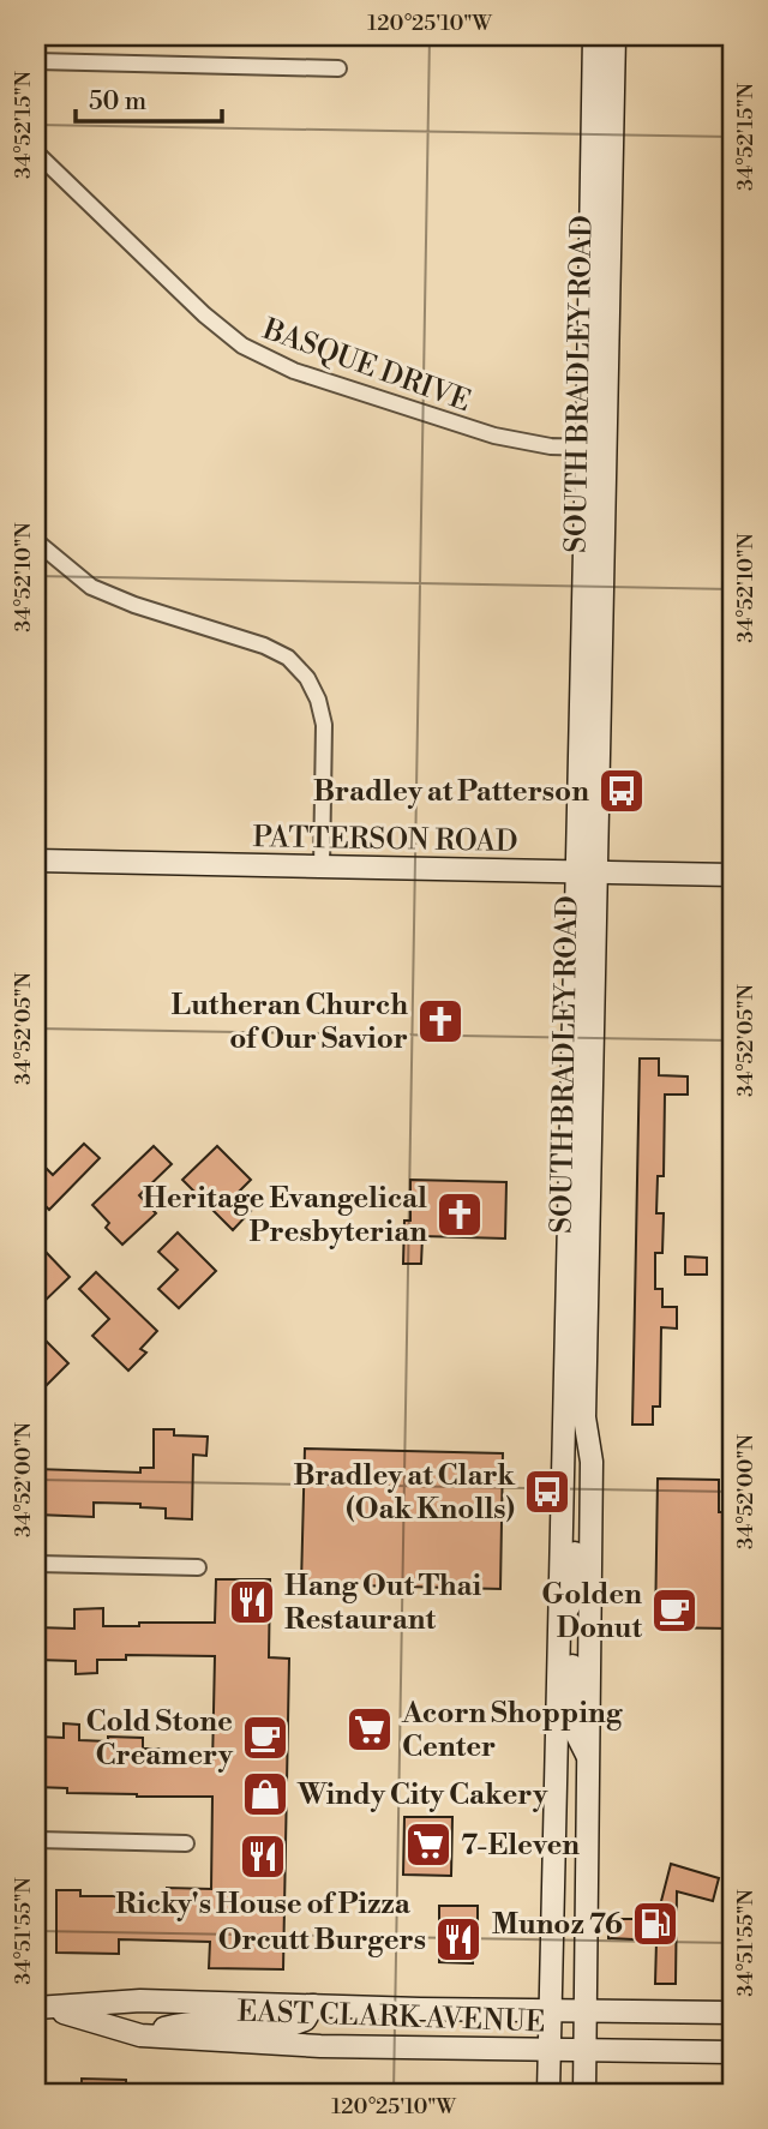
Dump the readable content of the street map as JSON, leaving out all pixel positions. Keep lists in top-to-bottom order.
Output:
{
  "streets": {
    "main road": ["SOUTH BRADLEY ROAD", "PATTERSON ROAD", "EAST CLARK AVENUE"],
    "street": ["BASQUE DRIVE"]
  },
  "crossings": [
    ["BASQUE DRIVE", "SOUTH BRADLEY ROAD"],
    ["SOUTH BRADLEY ROAD", "PATTERSON ROAD"],
    ["SOUTH BRADLEY ROAD", "EAST CLARK AVENUE"]
  ],
  "places": {
    "bus stop": ["Bradley at Patterson", "Bradley at Clark (Oak Knolls)"],
    "church": ["Lutheran Church of Our Savior", "Heritage Evangelical Presbyterian"],
    "restaurant": ["Hang Out Thai Restaurant", "Ricky's House of Pizza", "Orcutt Burgers"],
    "cafe": ["Golden Donut", "Cold Stone Creamery"],
    "supermarket": ["Acorn Shopping Center", "7-Eleven"],
    "shop": ["Windy City Cakery"],
    "fuel station": ["Munoz 76"]
  },
  "scale_bar": "50 m",
  "coordinates": [
    "120°25'10\"W",
    "34°52'15\"N",
    "34°52'10\"N",
    "34°52'05\"N",
    "34°52'00\"N",
    "34°51'55\"N"
  ]
}
